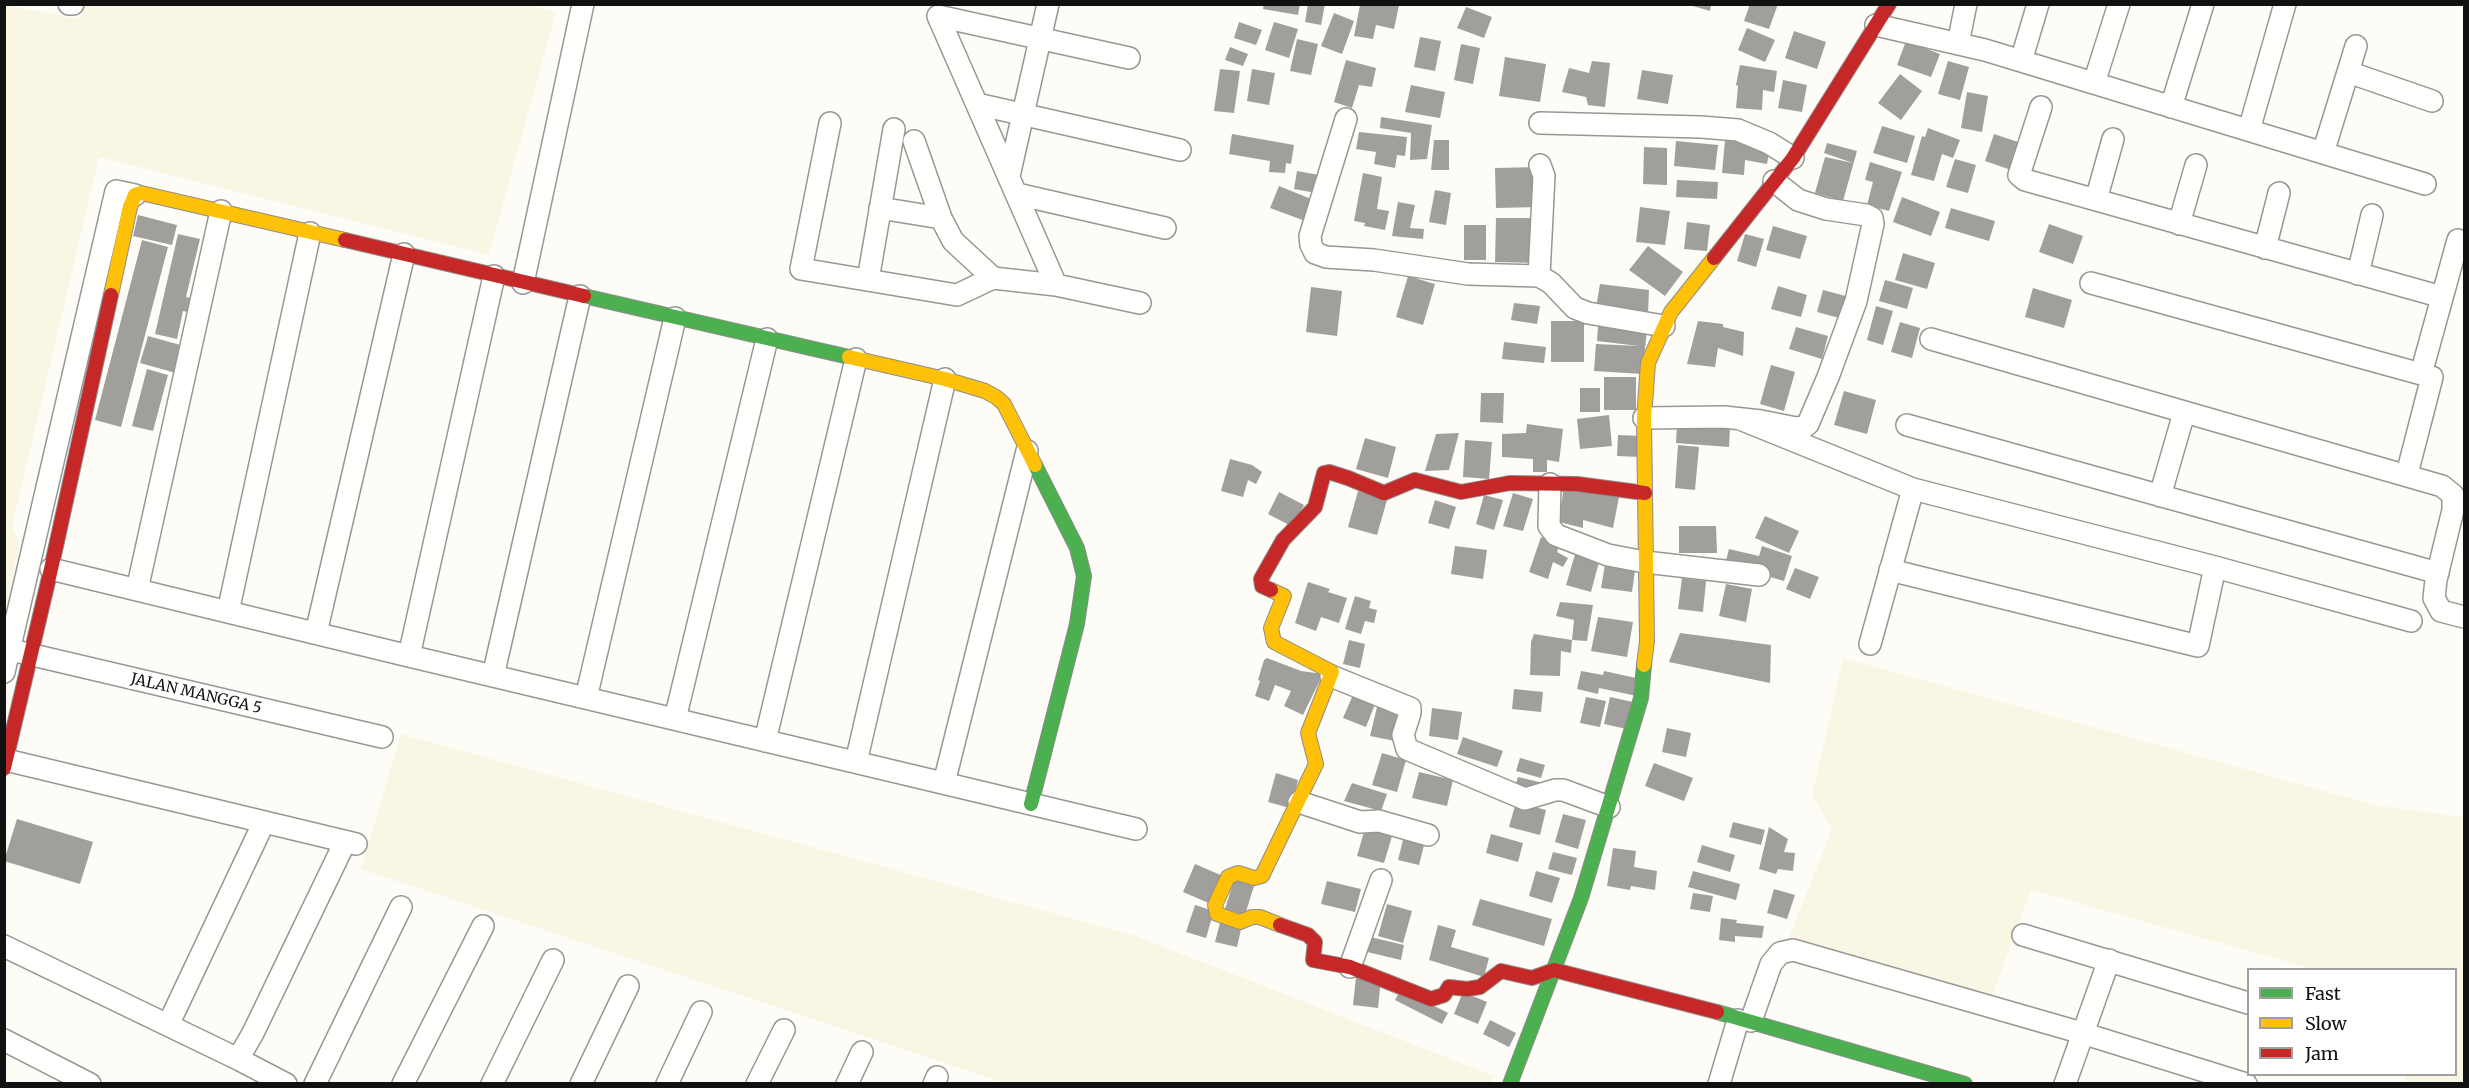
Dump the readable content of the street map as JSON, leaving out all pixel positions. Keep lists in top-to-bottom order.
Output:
{
  "streets": {
    "street": ["JALAN MANGGA 5"]
  },
  "legend": ["Fast", "Slow", "Jam"]
}
